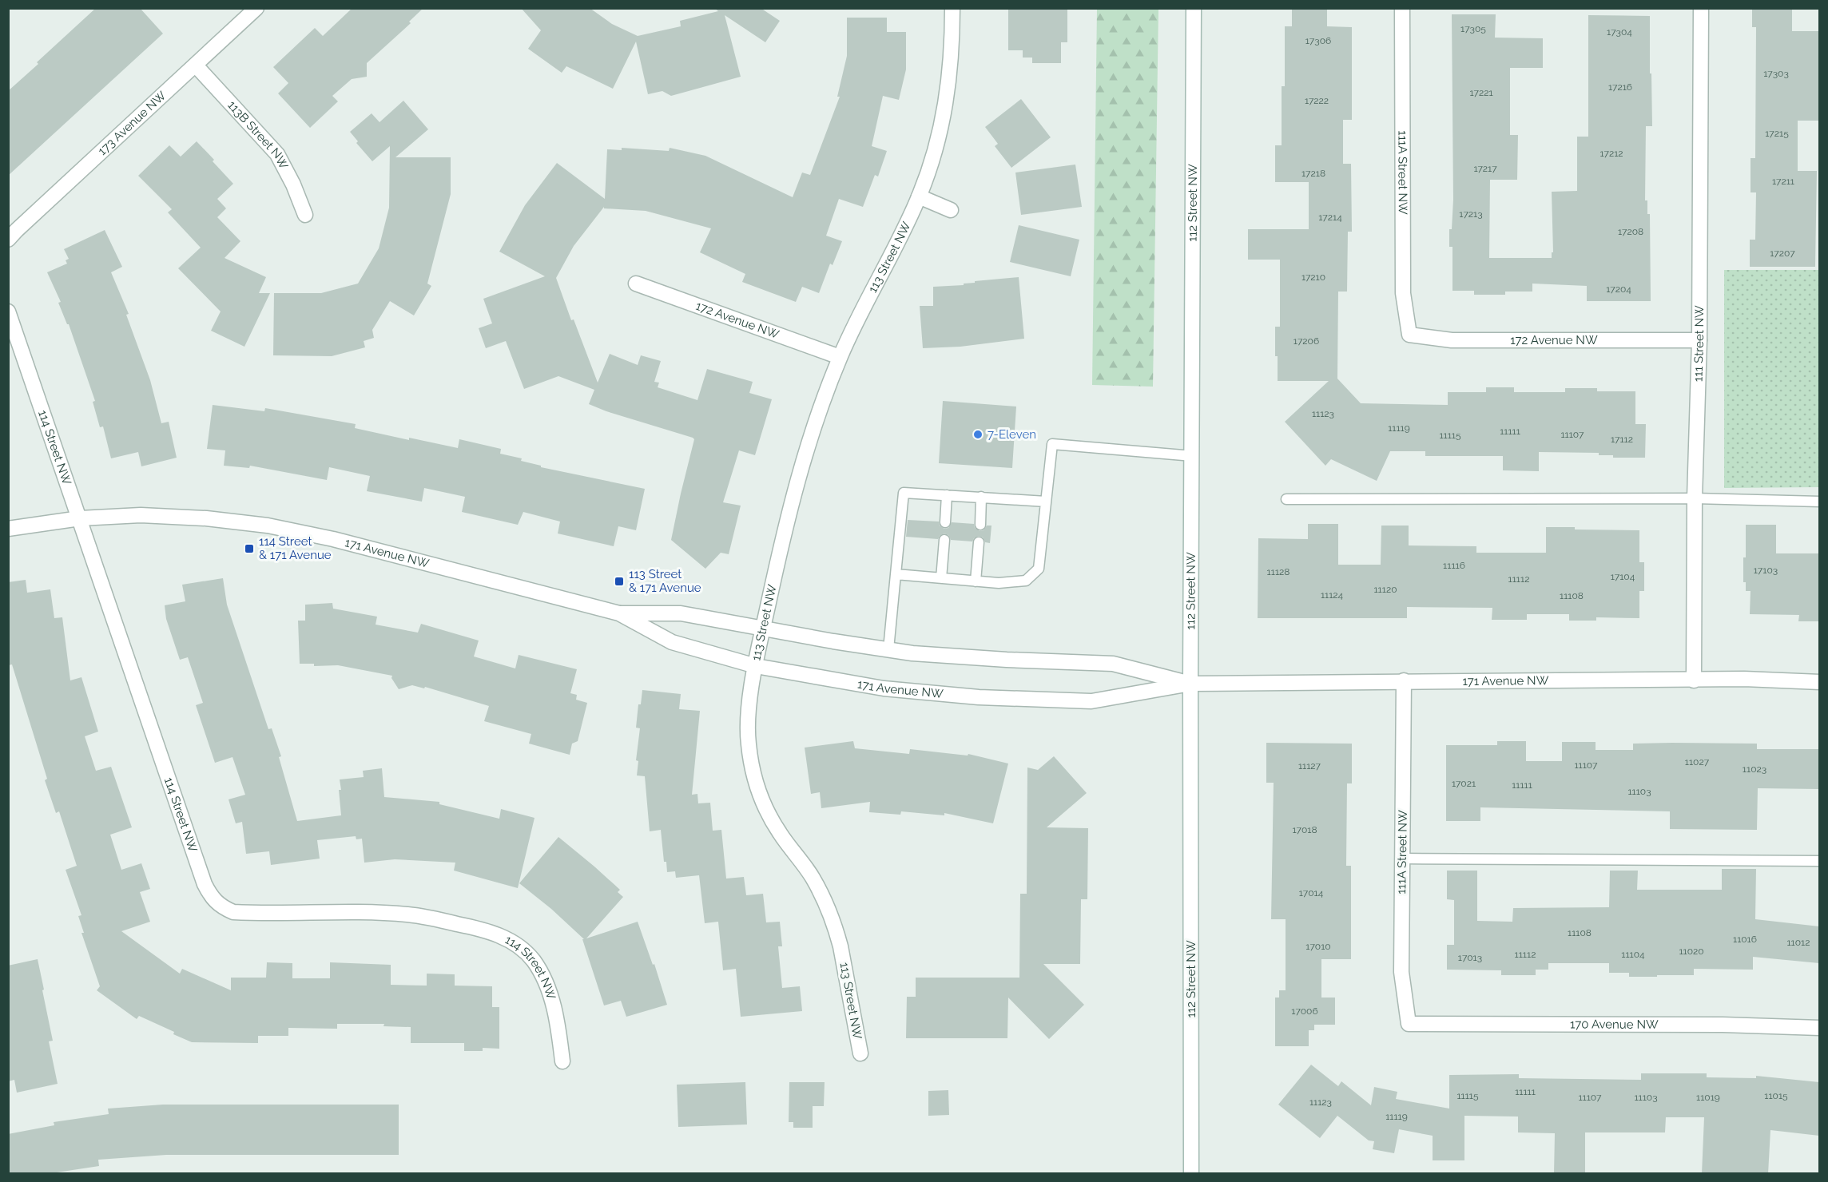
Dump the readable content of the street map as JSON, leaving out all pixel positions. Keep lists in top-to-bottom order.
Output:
{
  "streets": {
    "street": [
      "173 Avenue NW",
      "113B Street NW",
      "111A Street NW",
      "112 Street NW",
      "113 Street NW",
      "172 Avenue NW",
      "111 Street NW",
      "114 Street NW",
      "171 Avenue NW",
      "170 Avenue NW"
    ]
  },
  "crossings": [
    ["173 Avenue NW", "113B Street NW"],
    ["111A Street NW", "172 Avenue NW"],
    ["111A Street NW", "171 Avenue NW"],
    ["111A Street NW", "170 Avenue NW"],
    ["112 Street NW", "171 Avenue NW"],
    ["113 Street NW", "172 Avenue NW"],
    ["113 Street NW", "171 Avenue NW"],
    ["172 Avenue NW", "111 Street NW"],
    ["111 Street NW", "171 Avenue NW"],
    ["114 Street NW", "171 Avenue NW"]
  ],
  "places": {
    "other": ["7-Eleven"],
    "transit": ["114 Street & 171 Avenue", "113 Street & 171 Avenue"]
  },
  "house_numbers": [
    "17305",
    "17304",
    "17306",
    "17303",
    "17216",
    "17221",
    "17222",
    "17215",
    "17212",
    "17217",
    "17218",
    "17211",
    "17213",
    "17214",
    "17208",
    "17207",
    "17210",
    "17204",
    "17206",
    "11123",
    "11119",
    "11111",
    "11107",
    "11115",
    "17112",
    "11116",
    "17103",
    "11128",
    "17104",
    "11112",
    "11120",
    "11124",
    "11108",
    "11027",
    "11107",
    "11127",
    "11023",
    "17021",
    "11111",
    "11103",
    "17018",
    "17014",
    "11108",
    "11016",
    "11012",
    "17010",
    "11020",
    "11112",
    "11104",
    "17013",
    "17006",
    "11111",
    "11115",
    "11015",
    "11107",
    "11103",
    "11019",
    "11123",
    "11119"
  ]
}
